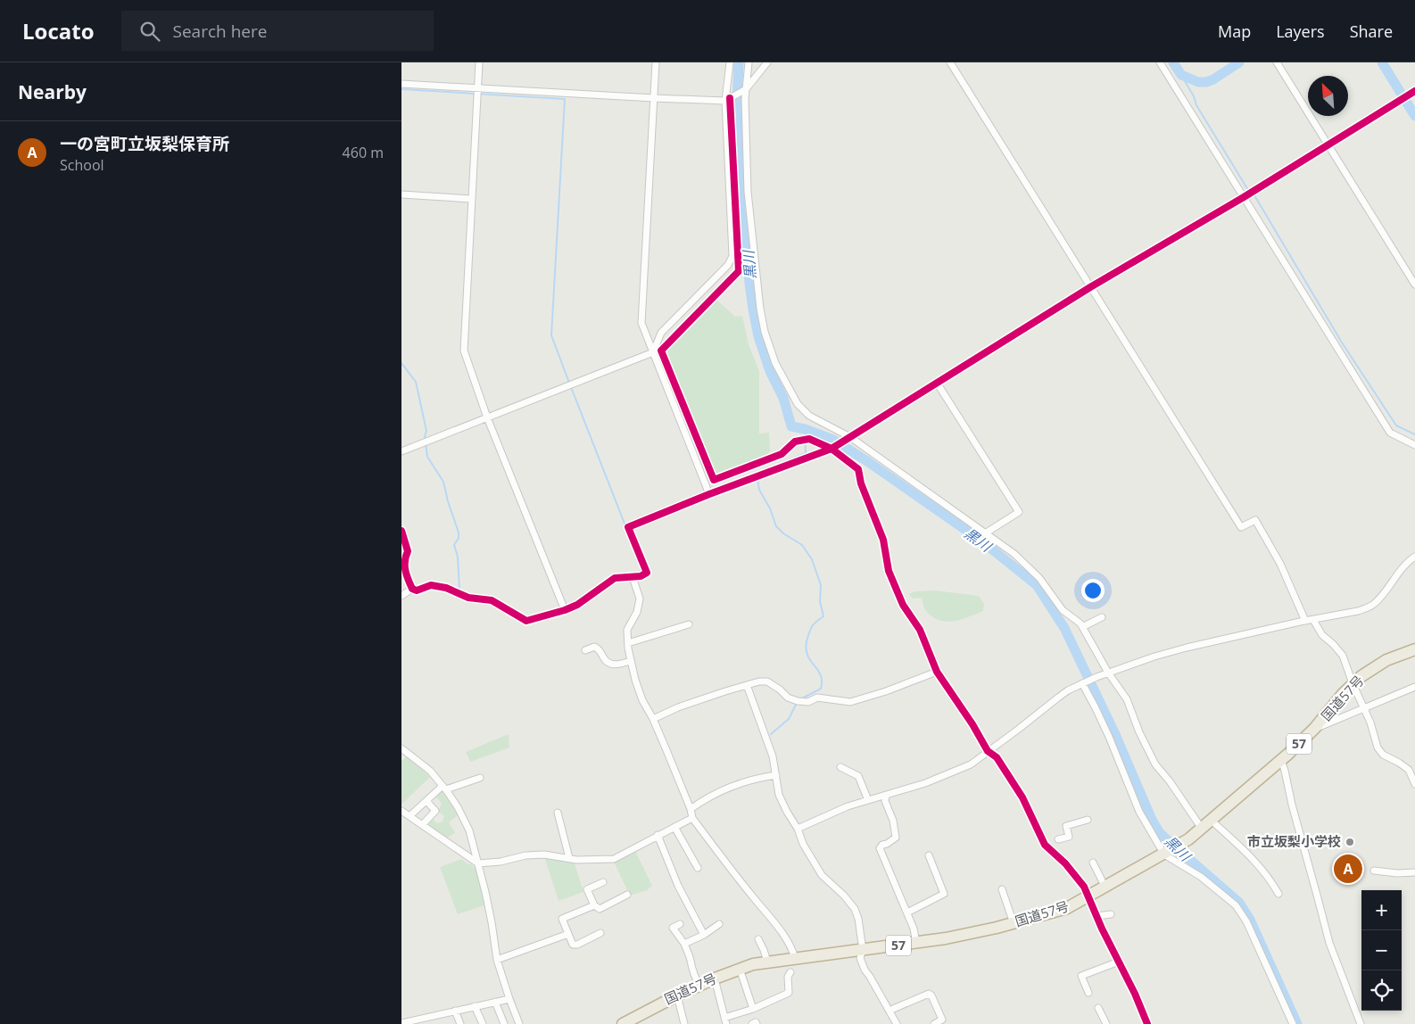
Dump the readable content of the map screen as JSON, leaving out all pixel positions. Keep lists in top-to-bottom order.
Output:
{
  "streets": {
    "highway": ["国道57号", "57"]
  },
  "water": ["黒川"],
  "places": ["市立坂梨小学校"],
  "north": "top left",
  "page": {
    "header": "Locato",
    "search": "Search here",
    "nav": ["Map", "Layers", "Share"],
    "heading": "Nearby",
    "list": [
      {
        "mark": "A",
        "name": "一の宮町立坂梨保育所",
        "note": "School",
        "value": "460 m"
      }
    ],
    "pins": "A",
    "map_buttons": ["+", "−"]
  }
}
